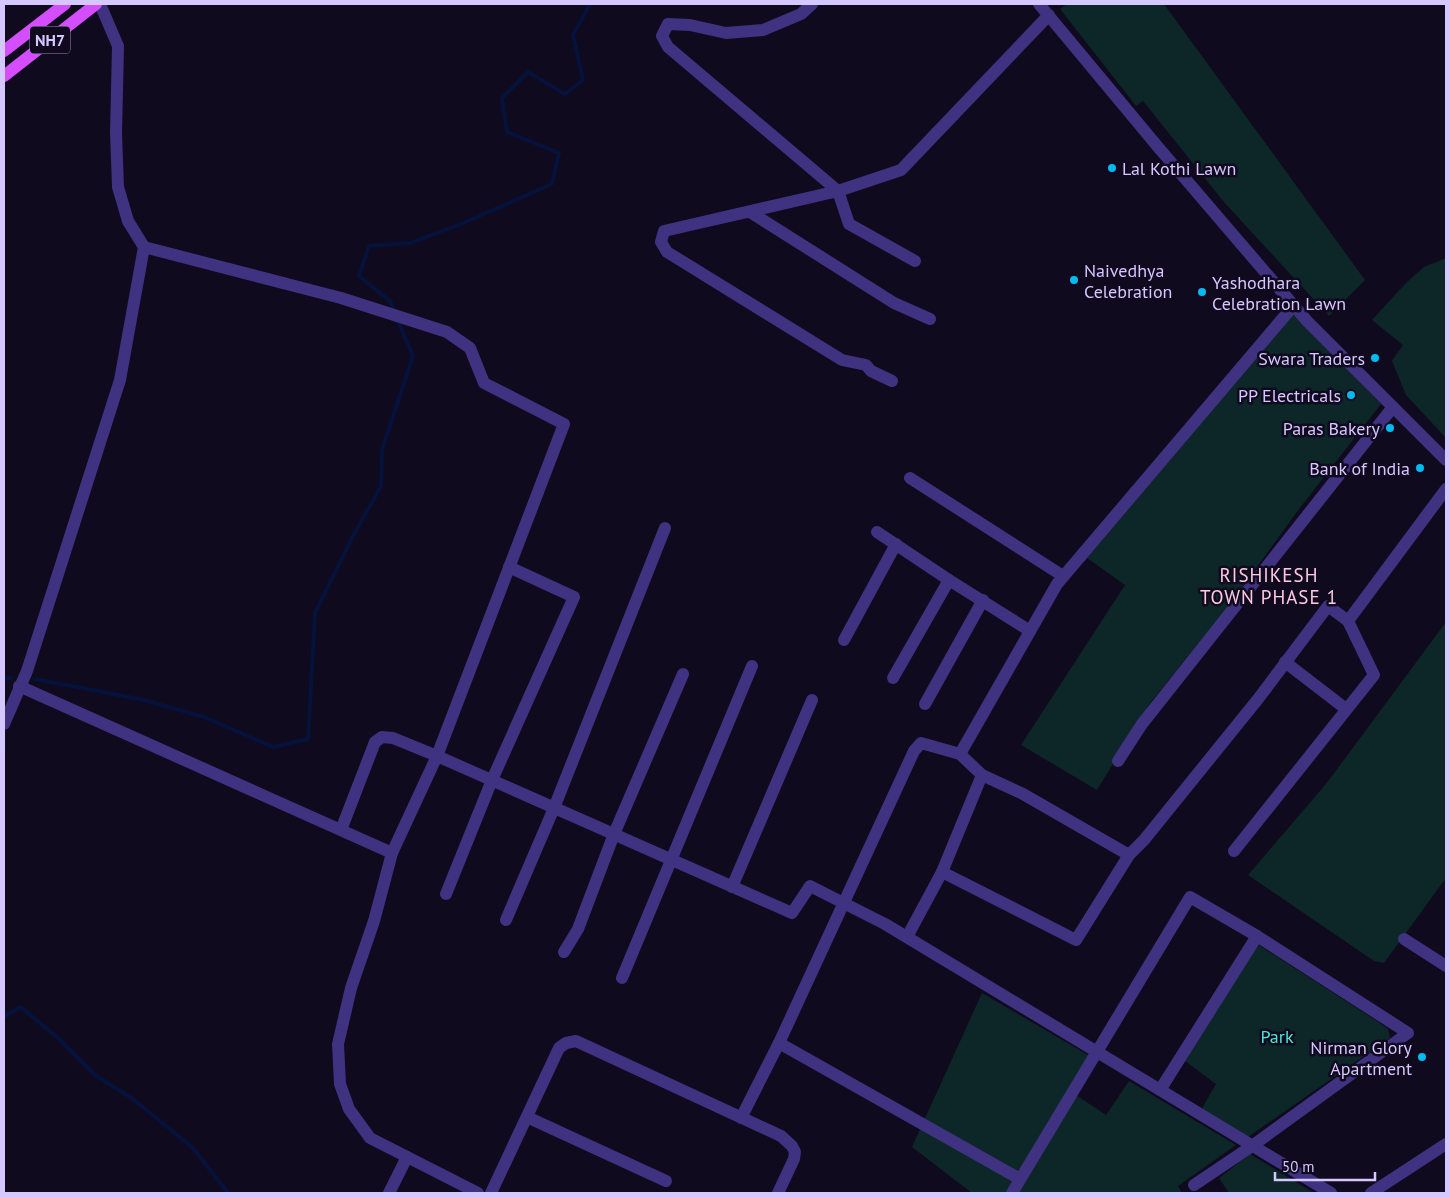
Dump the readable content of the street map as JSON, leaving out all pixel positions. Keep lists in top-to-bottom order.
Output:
{
  "streets": {
    "main road": ["NH7"]
  },
  "districts": ["RISHIKESH TOWN PHASE 1"],
  "parks": ["Park"],
  "places": [
    "Lal Kothi Lawn",
    "Naivedhya Celebration",
    "Yashodhara Celebration Lawn",
    "Swara Traders",
    "PP Electricals",
    "Paras Bakery",
    "Bank of India",
    "Nirman Glory Apartment"
  ],
  "scale_bar": "50 m"
}
